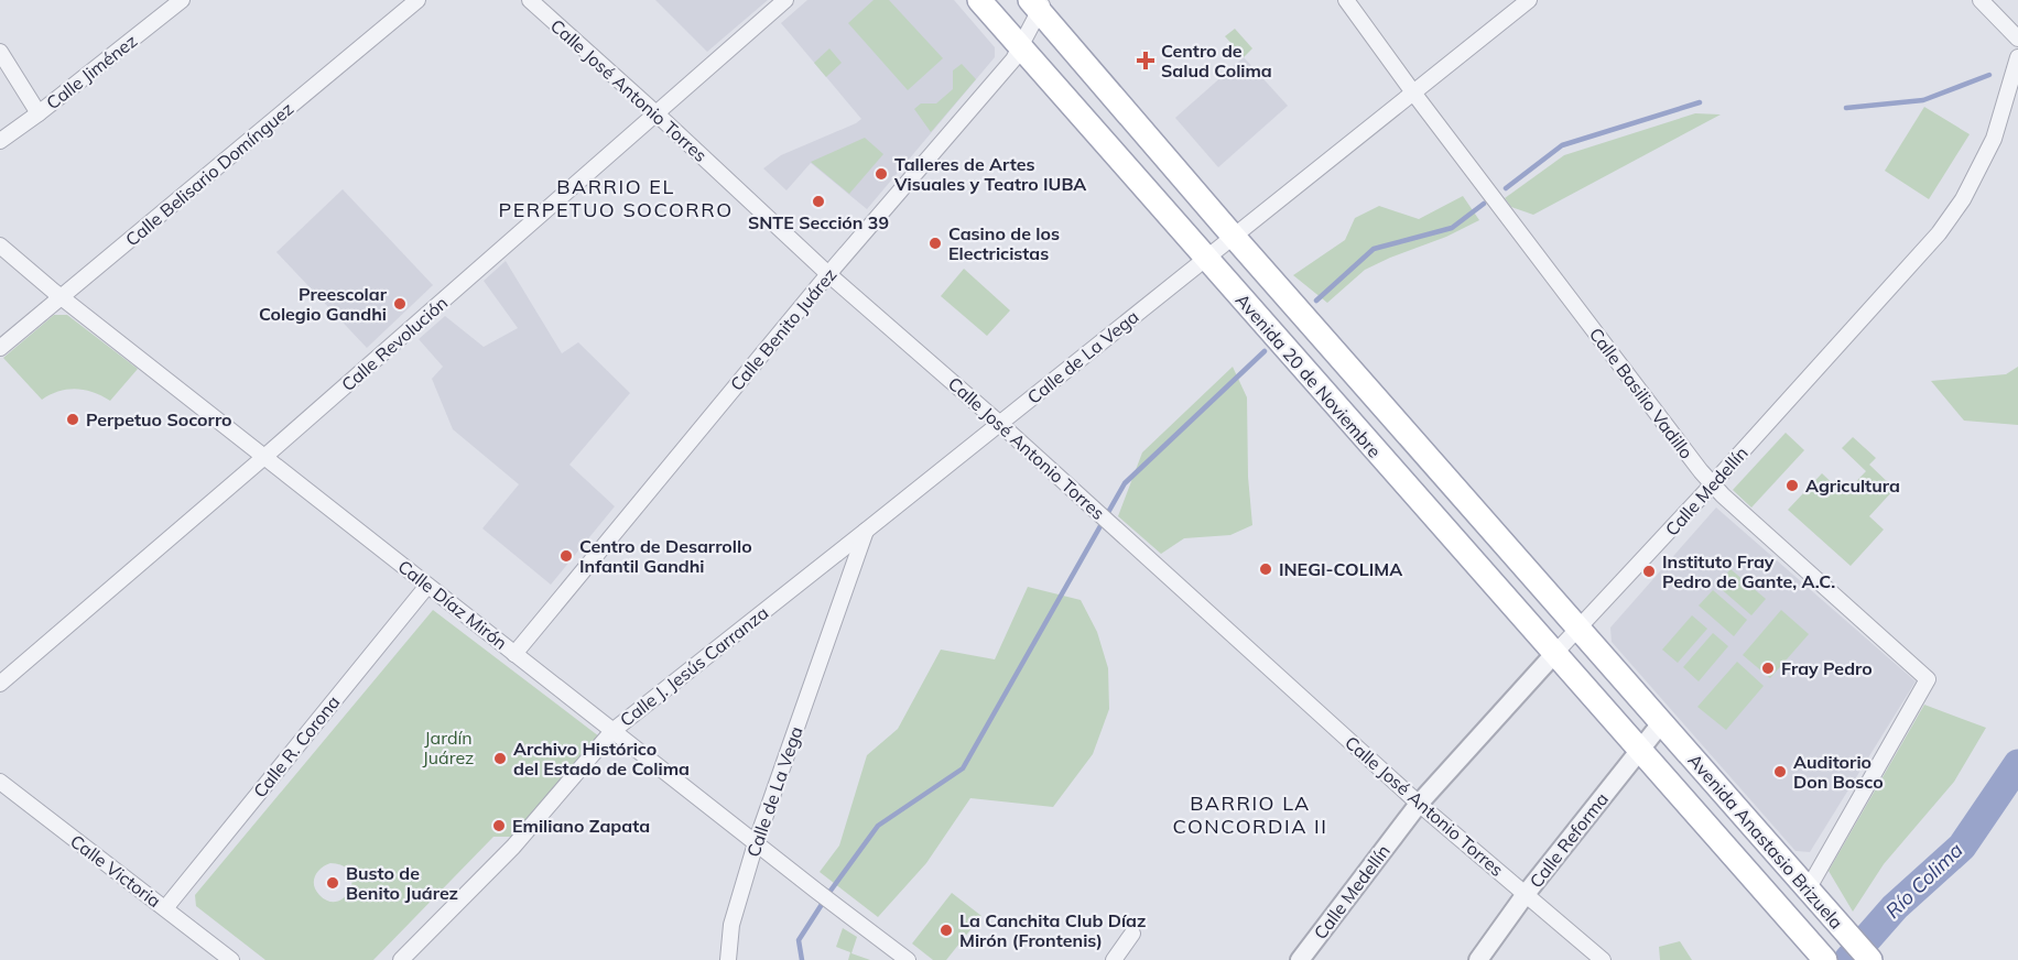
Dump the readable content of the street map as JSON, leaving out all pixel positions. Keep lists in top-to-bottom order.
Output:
{
  "streets": {
    "main road": ["Avenida 20 de Noviembre", "Avenida Anastasio Brizuela"],
    "street": [
      "Calle Jiménez",
      "Calle José Antonio Torres",
      "Calle Belisario Domínguez",
      "Calle Benito Juárez",
      "Calle Revolución",
      "Calle de La Vega",
      "Calle Basilio Vadillo",
      "Calle Medellín",
      "Calle Díaz Mirón",
      "Calle J. Jesús Carranza",
      "Calle R. Corona",
      "Calle Reforma",
      "Calle Victoria"
    ]
  },
  "crossings": [
    ["Calle José Antonio Torres", "Calle Benito Juárez"],
    ["Calle José Antonio Torres", "Calle Revolución"],
    ["Calle José Antonio Torres", "Calle de La Vega"],
    ["Calle José Antonio Torres", "Calle Medellín"],
    ["Calle José Antonio Torres", "Calle Reforma"],
    ["Calle Belisario Domínguez", "Calle Díaz Mirón"],
    ["Calle Benito Juárez", "Avenida 20 de Noviembre"],
    ["Calle Benito Juárez", "Calle Díaz Mirón"],
    ["Calle Revolución", "Calle Díaz Mirón"],
    ["Calle de La Vega", "Avenida 20 de Noviembre"],
    ["Calle de La Vega", "Calle Basilio Vadillo"],
    ["Calle de La Vega", "Calle Díaz Mirón"],
    ["Calle de La Vega", "Calle J. Jesús Carranza"],
    ["Avenida 20 de Noviembre", "Calle Medellín"],
    ["Avenida 20 de Noviembre", "Calle Reforma"],
    ["Avenida 20 de Noviembre", "Avenida Anastasio Brizuela"],
    ["Calle Basilio Vadillo", "Calle Medellín"],
    ["Calle Basilio Vadillo", "Avenida Anastasio Brizuela"],
    ["Calle Díaz Mirón", "Calle J. Jesús Carranza"],
    ["Calle Díaz Mirón", "Calle R. Corona"],
    ["Calle R. Corona", "Calle Victoria"],
    ["Calle Reforma", "Avenida Anastasio Brizuela"]
  ],
  "districts": ["BARRIO EL PERPETUO SOCORRO", "BARRIO LA CONCORDIA II"],
  "water": ["Río Colima"],
  "parks": ["Jardín Juárez"],
  "places": {
    "health": ["Centro de Salud Colima"],
    "other": [
      "Talleres de Artes Visuales y Teatro IUBA",
      "SNTE Sección 39",
      "Casino de los Electricistas",
      "Preescolar Colegio Gandhi",
      "Perpetuo Socorro",
      "Agricultura",
      "Centro de Desarrollo Infantil Gandhi",
      "INEGI-COLIMA",
      "Instituto Fray Pedro de Gante, A.C.",
      "Fray Pedro",
      "Archivo Histórico del Estado de Colima",
      "Auditorio Don Bosco",
      "Emiliano Zapata",
      "Busto de Benito Juárez",
      "La Canchita Club Díaz Mirón (Frontenis)"
    ]
  }
}
